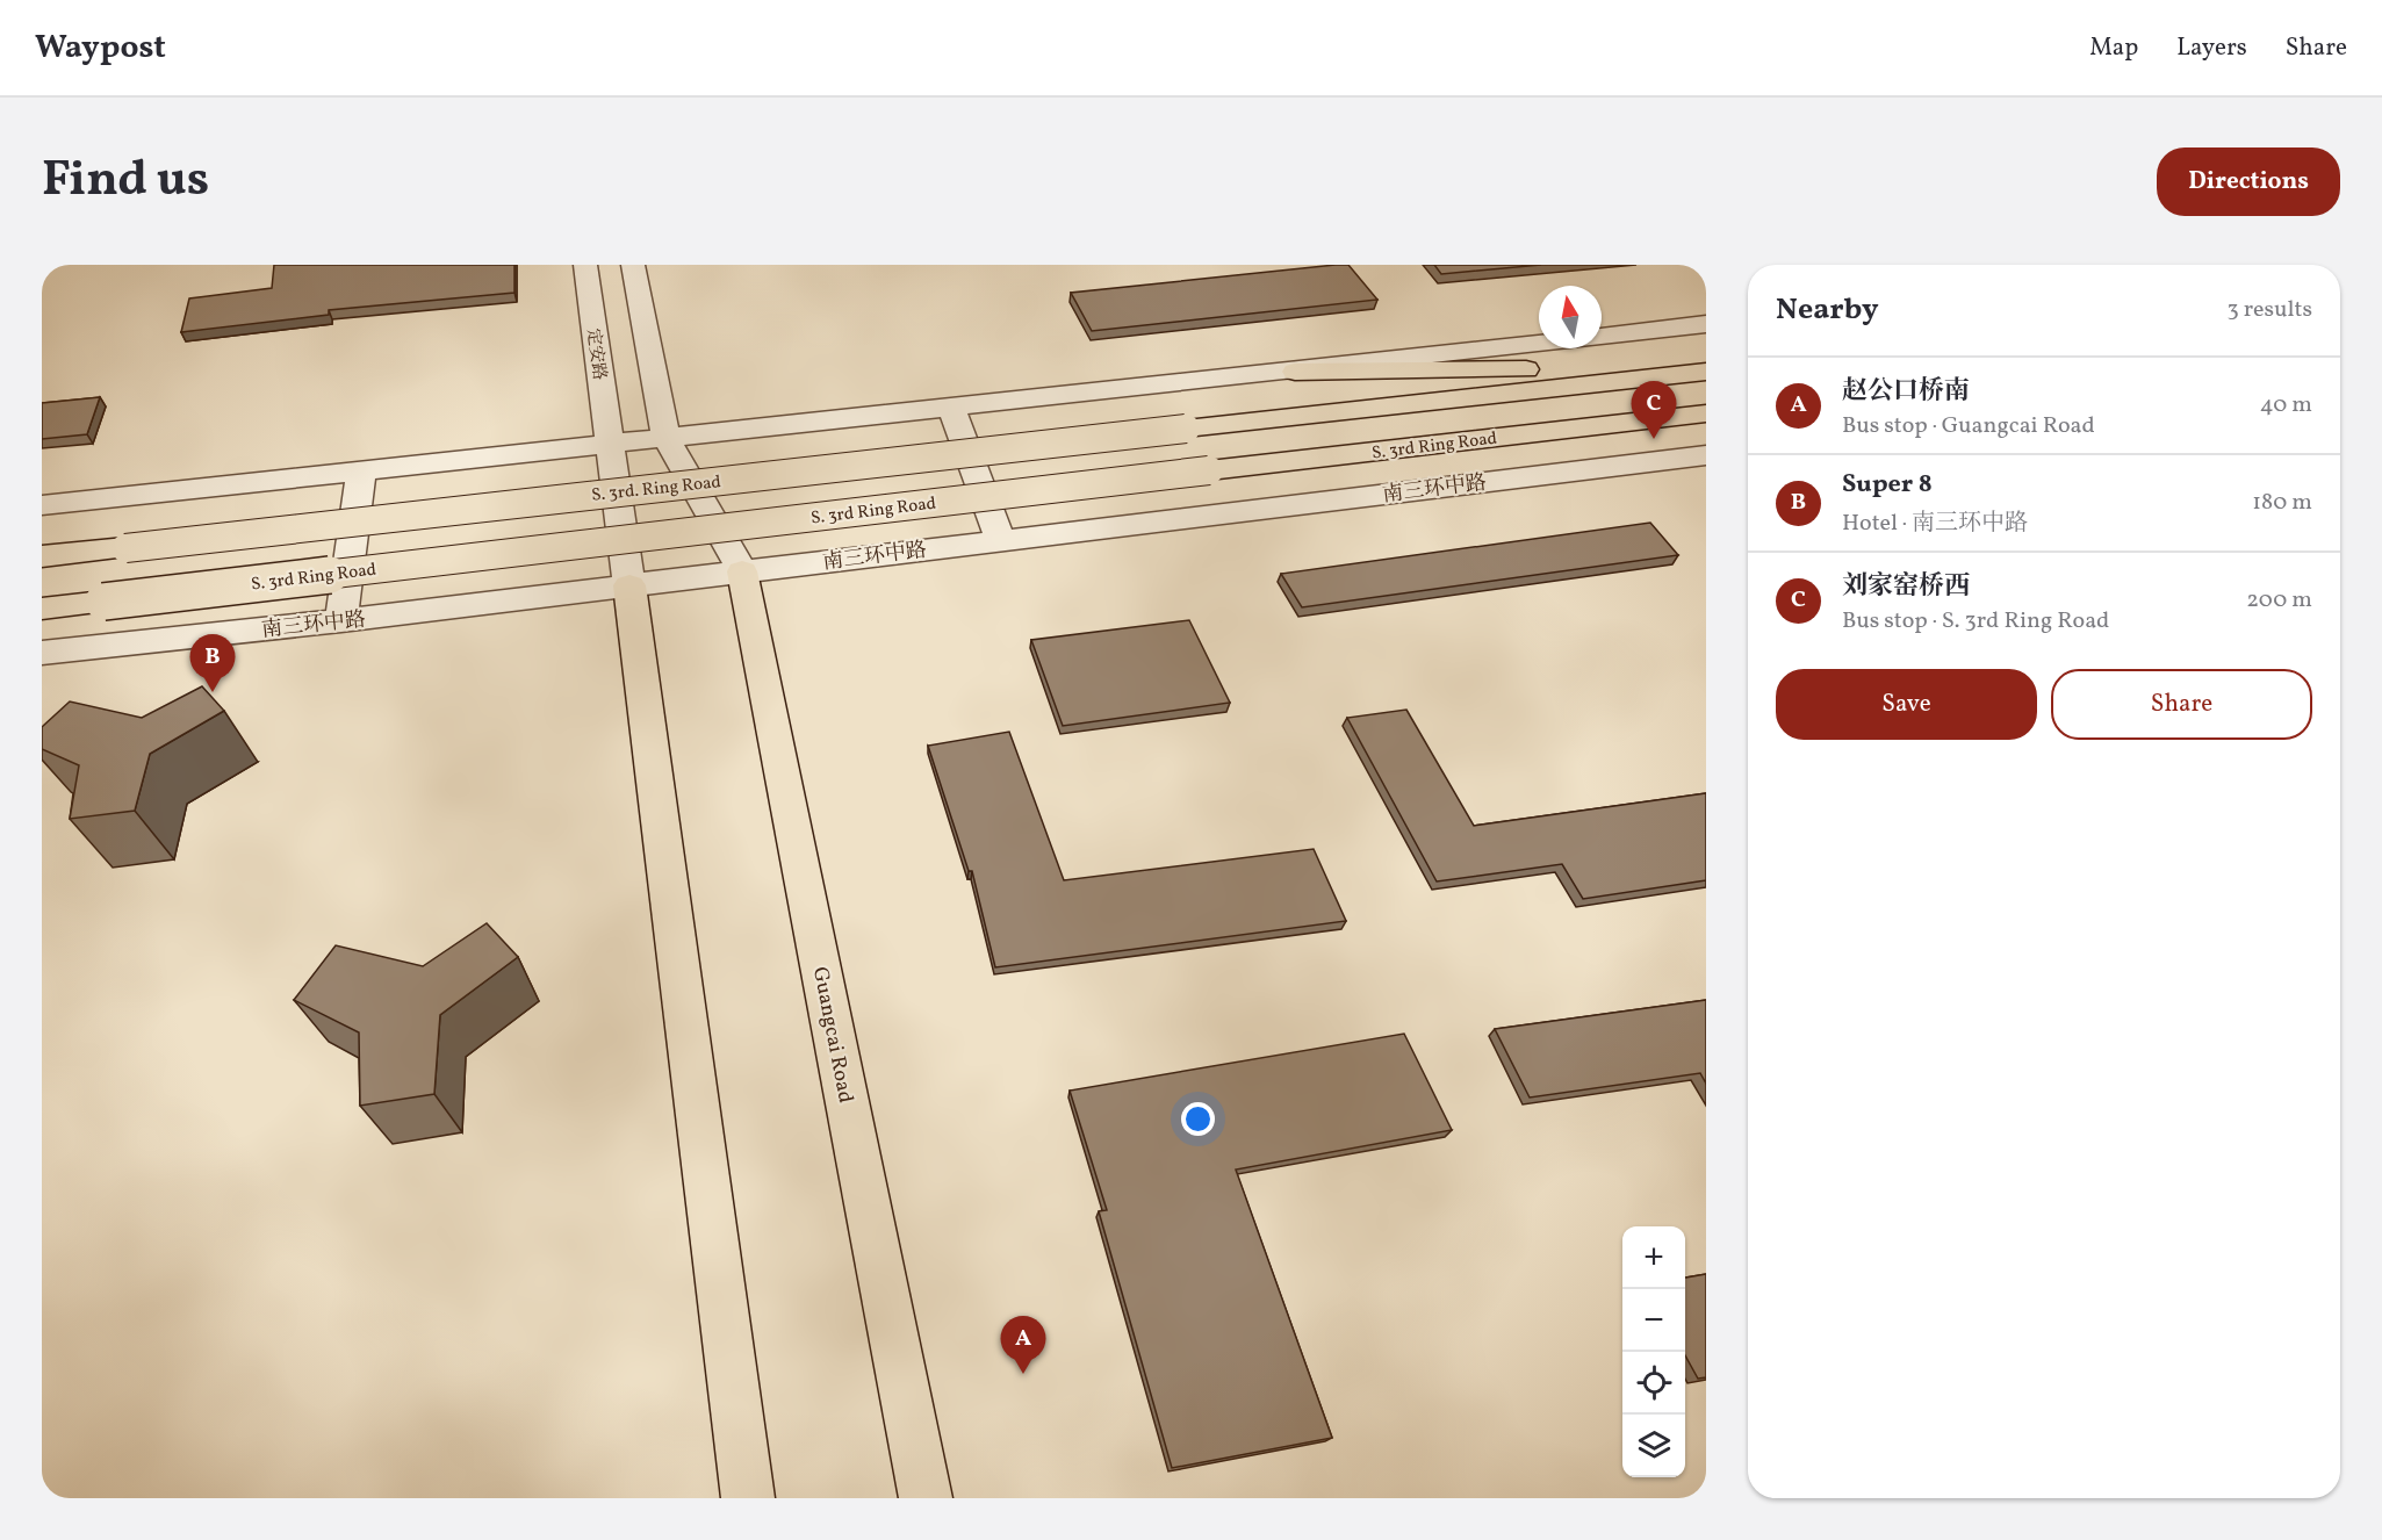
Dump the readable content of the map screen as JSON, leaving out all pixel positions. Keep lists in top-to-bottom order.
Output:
{
  "streets": {
    "main road": ["S. 3rd Ring Road", "S. 3rd. Ring Road", "Guangcai Road"],
    "street": ["定安路", "南三环中路"]
  },
  "crossings": [
    ["定安路", "南三环中路"],
    ["南三环中路", "Guangcai Road"]
  ],
  "north": "top",
  "page": {
    "header": "Waypost",
    "nav": ["Map", "Layers", "Share"],
    "title": "Find us",
    "buttons": [
      "Directions",
      ["Save", "Share"]
    ],
    "heading": ["Nearby", "3 results"],
    "list": [
      {
        "mark": "A",
        "name": "赵公口桥南",
        "note": "Bus stop · Guangcai Road",
        "value": "40 m"
      },
      {
        "mark": "B",
        "name": "Super 8",
        "note": "Hotel · 南三环中路",
        "value": "180 m"
      },
      {
        "mark": "C",
        "name": "刘家窑桥西",
        "note": "Bus stop · S. 3rd Ring Road",
        "value": "200 m"
      }
    ],
    "pins": ["C", "B", "A"],
    "map_buttons": ["+", "−"]
  }
}
